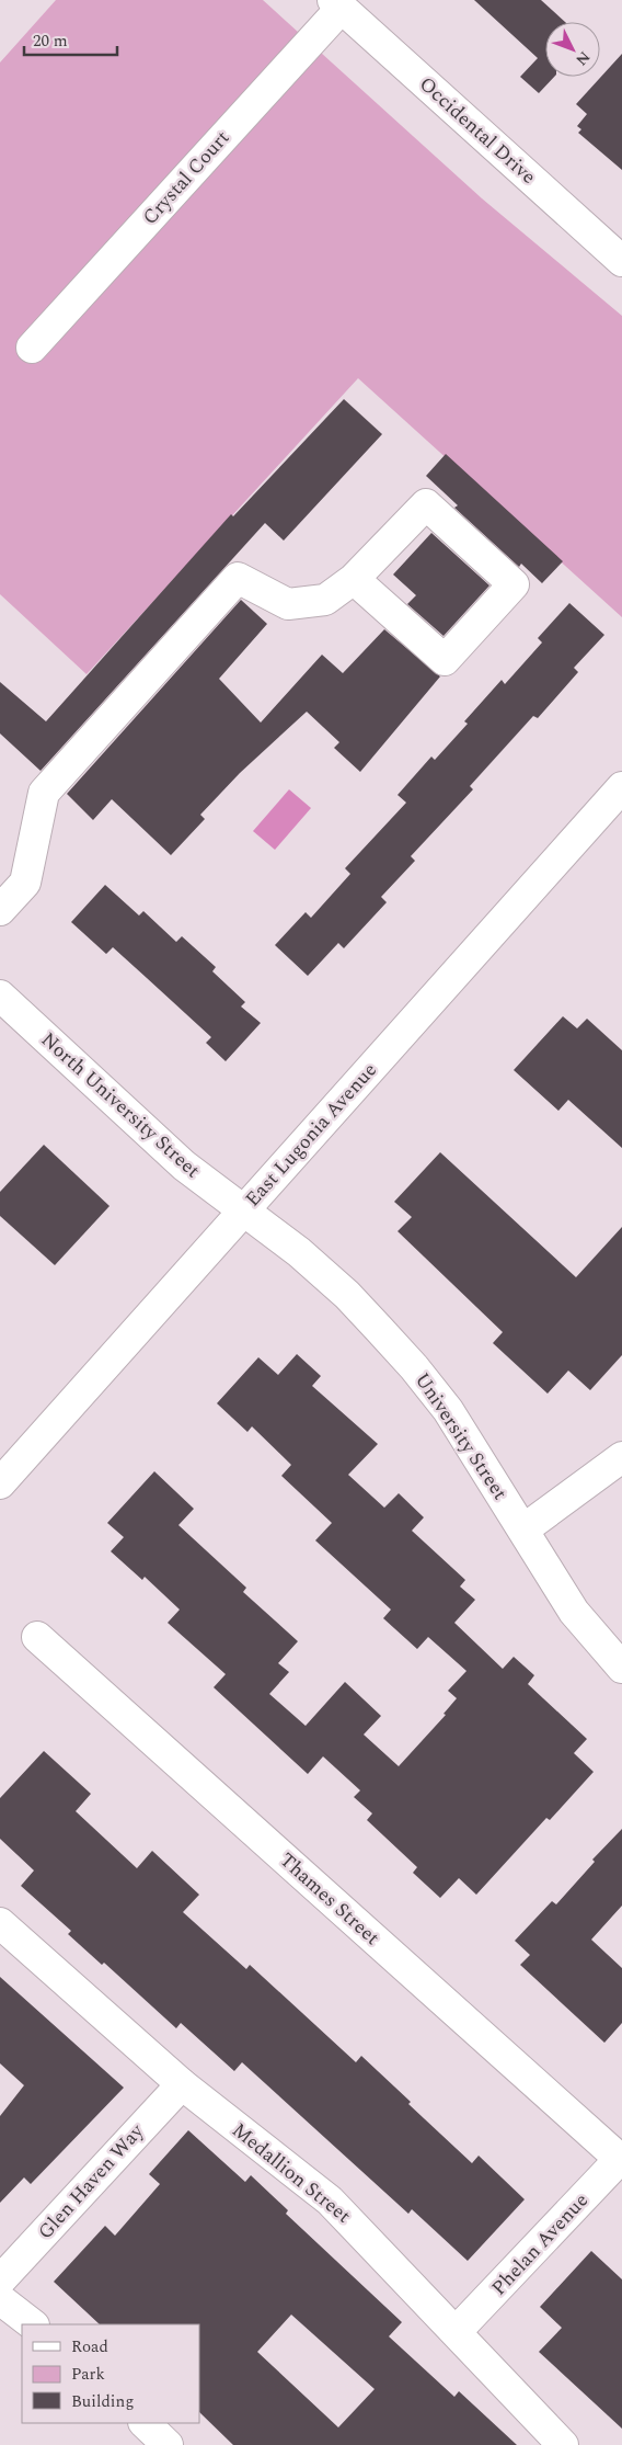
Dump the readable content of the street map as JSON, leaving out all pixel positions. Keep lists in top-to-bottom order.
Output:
{
  "streets": {
    "street": [
      "Occidental Drive",
      "Crystal Court",
      "North University Street",
      "East Lugonia Avenue",
      "University Street",
      "Thames Street",
      "Medallion Street",
      "Glen Haven Way",
      "Phelan Avenue"
    ]
  },
  "crossings": [
    ["Occidental Drive", "Crystal Court"],
    ["North University Street", "East Lugonia Avenue"],
    ["North University Street", "University Street"],
    ["East Lugonia Avenue", "University Street"],
    ["Thames Street", "Phelan Avenue"],
    ["Medallion Street", "Glen Haven Way"],
    ["Medallion Street", "Phelan Avenue"]
  ],
  "legend": ["Road", "Park", "Building"],
  "scale_bar": "20 m",
  "north": "bottom right"
}
